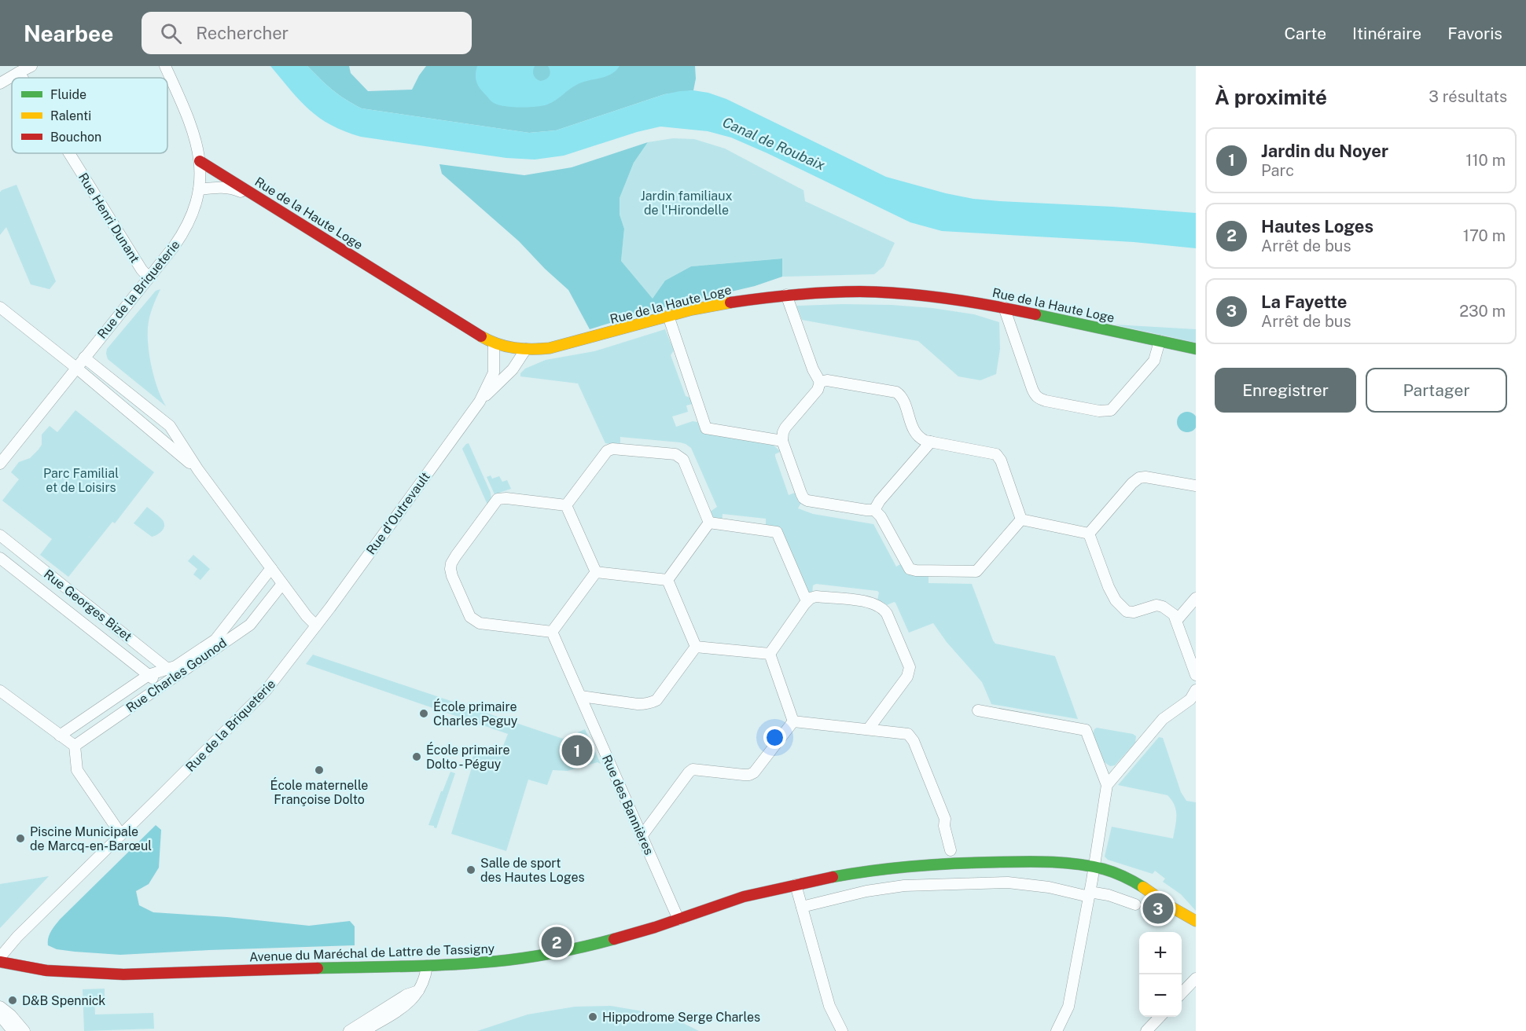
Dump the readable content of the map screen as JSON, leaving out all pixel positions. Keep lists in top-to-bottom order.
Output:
{
  "streets": {
    "street": [
      "Rue de la Haute Loge",
      "Rue Henri Dunant",
      "Rue de la Briqueterie",
      "Rue d'Outrevault",
      "Rue Georges Bizet",
      "Rue Charles Gounod",
      "Rue des Bannières",
      "Avenue du Maréchal de Lattre de Tassigny"
    ]
  },
  "crossings": [
    ["Rue de la Haute Loge", "Rue de la Briqueterie"],
    ["Rue de la Haute Loge", "Rue d'Outrevault"],
    ["Rue Henri Dunant", "Rue de la Briqueterie"],
    ["Rue de la Briqueterie", "Rue d'Outrevault"],
    ["Rue Georges Bizet", "Rue Charles Gounod"],
    ["Rue des Bannières", "Avenue du Maréchal de Lattre de Tassigny"]
  ],
  "water": ["Canal de Roubaix"],
  "parks": ["Jardin familiaux de l'Hirondelle", "Parc Familial et de Loisirs"],
  "places": [
    "École primaire Charles Peguy",
    "École primaire Dolto - Péguy",
    "École maternelle Françoise Dolto",
    "Piscine Municipale de Marcq-en-Barœul",
    "Salle de sport des Hautes Loges",
    "D&B Spennick",
    "Hippodrome Serge Charles"
  ],
  "legend": ["Fluide", "Ralenti", "Bouchon"],
  "page": {
    "header": "Nearbee",
    "search": "Rechercher",
    "nav": ["Carte", "Itinéraire", "Favoris"],
    "heading": ["À proximité", "3 résultats"],
    "list": [
      {
        "mark": "1",
        "name": "Jardin du Noyer",
        "note": "Parc",
        "value": "110 m"
      },
      {
        "mark": "2",
        "name": "Hautes Loges",
        "note": "Arrêt de bus",
        "value": "170 m"
      },
      {
        "mark": "3",
        "name": "La Fayette",
        "note": "Arrêt de bus",
        "value": "230 m"
      }
    ],
    "buttons": ["Enregistrer", "Partager"],
    "pins": ["1", "3", "2"],
    "map_buttons": ["+", "−"]
  }
}
